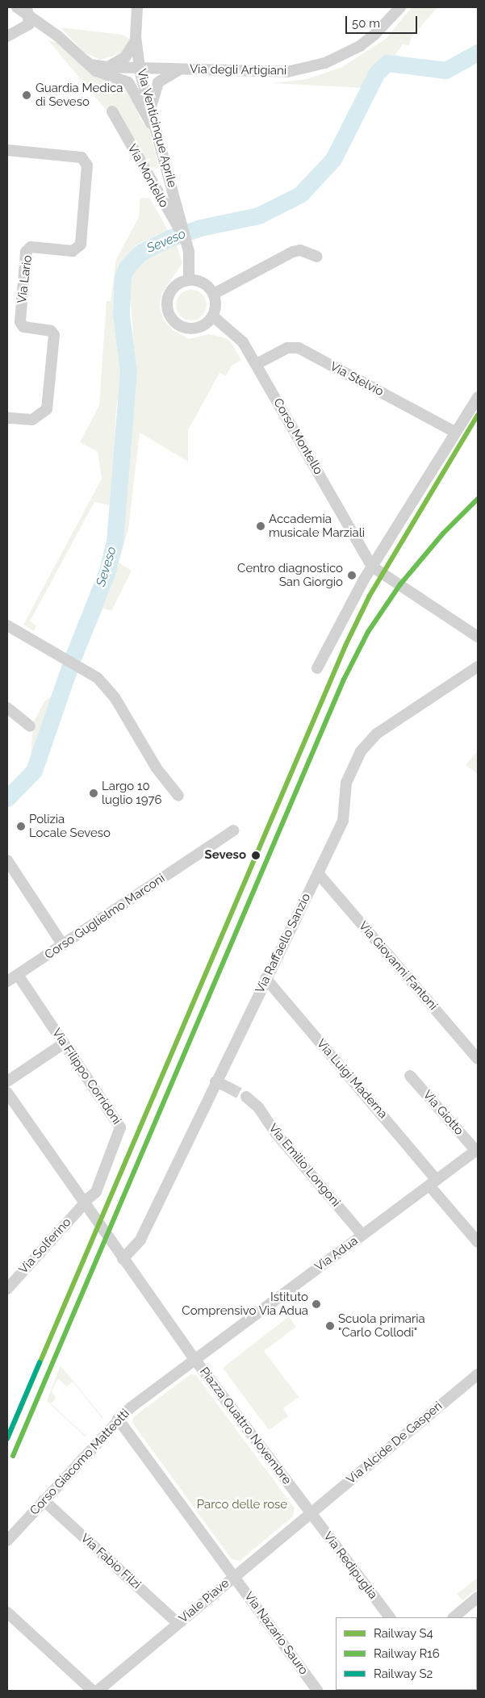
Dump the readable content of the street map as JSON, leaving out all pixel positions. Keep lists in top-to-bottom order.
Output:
{
  "streets": {
    "street": [
      "Via degli Artigiani",
      "Via Venticinque Aprile",
      "Via Montello",
      "Via Lario",
      "Via Stelvio",
      "Corso Montello",
      "Corso Guglielmo Marconi",
      "Via Raffaello Sanzio",
      "Via Giovanni Fantoni",
      "Via Filippo Corridoni",
      "Via Luigi Maderna",
      "Via Giotto",
      "Via Emilio Longoni",
      "Via Solferino",
      "Via Adua",
      "Piazza Quattro Novembre",
      "Via Alcide De Gasperi",
      "Corso Giacomo Matteotti",
      "Via Fabio Filzi",
      "Via Redipuglia",
      "Viale Piave",
      "Via Nazario Sauro"
    ]
  },
  "crossings": [
    ["Via degli Artigiani", "Via Venticinque Aprile"],
    ["Via Venticinque Aprile", "Via Montello"],
    ["Via Montello", "Corso Montello"],
    ["Via Stelvio", "Corso Montello"],
    ["Corso Guglielmo Marconi", "Via Filippo Corridoni"],
    ["Via Raffaello Sanzio", "Via Giovanni Fantoni"],
    ["Via Raffaello Sanzio", "Via Luigi Maderna"],
    ["Via Raffaello Sanzio", "Piazza Quattro Novembre"],
    ["Via Filippo Corridoni", "Via Solferino"],
    ["Via Filippo Corridoni", "Piazza Quattro Novembre"],
    ["Via Luigi Maderna", "Via Adua"],
    ["Via Giotto", "Via Adua"],
    ["Via Emilio Longoni", "Via Adua"],
    ["Via Solferino", "Piazza Quattro Novembre"],
    ["Via Adua", "Piazza Quattro Novembre"],
    ["Via Adua", "Corso Giacomo Matteotti"],
    ["Piazza Quattro Novembre", "Via Alcide De Gasperi"],
    ["Piazza Quattro Novembre", "Corso Giacomo Matteotti"],
    ["Piazza Quattro Novembre", "Via Redipuglia"],
    ["Piazza Quattro Novembre", "Viale Piave"],
    ["Via Alcide De Gasperi", "Via Redipuglia"],
    ["Via Alcide De Gasperi", "Viale Piave"],
    ["Corso Giacomo Matteotti", "Via Fabio Filzi"],
    ["Via Fabio Filzi", "Viale Piave"],
    ["Via Redipuglia", "Viale Piave"],
    ["Viale Piave", "Via Nazario Sauro"]
  ],
  "water": ["Seveso"],
  "parks": ["Parco delle rose"],
  "places": [
    "Guardia Medica di Seveso",
    "Accademia musicale Marziali",
    "Centro diagnostico San Giorgio",
    "Largo 10 luglio 1976",
    "Polizia Locale Seveso",
    "Seveso",
    "Istituto Comprensivo Via Adua",
    "Scuola primaria \"Carlo Collodi\""
  ],
  "lines": ["rail line S4", "rail line R16", "rail line S2"],
  "legend": ["Railway S4", "Railway R16", "Railway S2"],
  "scale_bar": "50 m"
}
